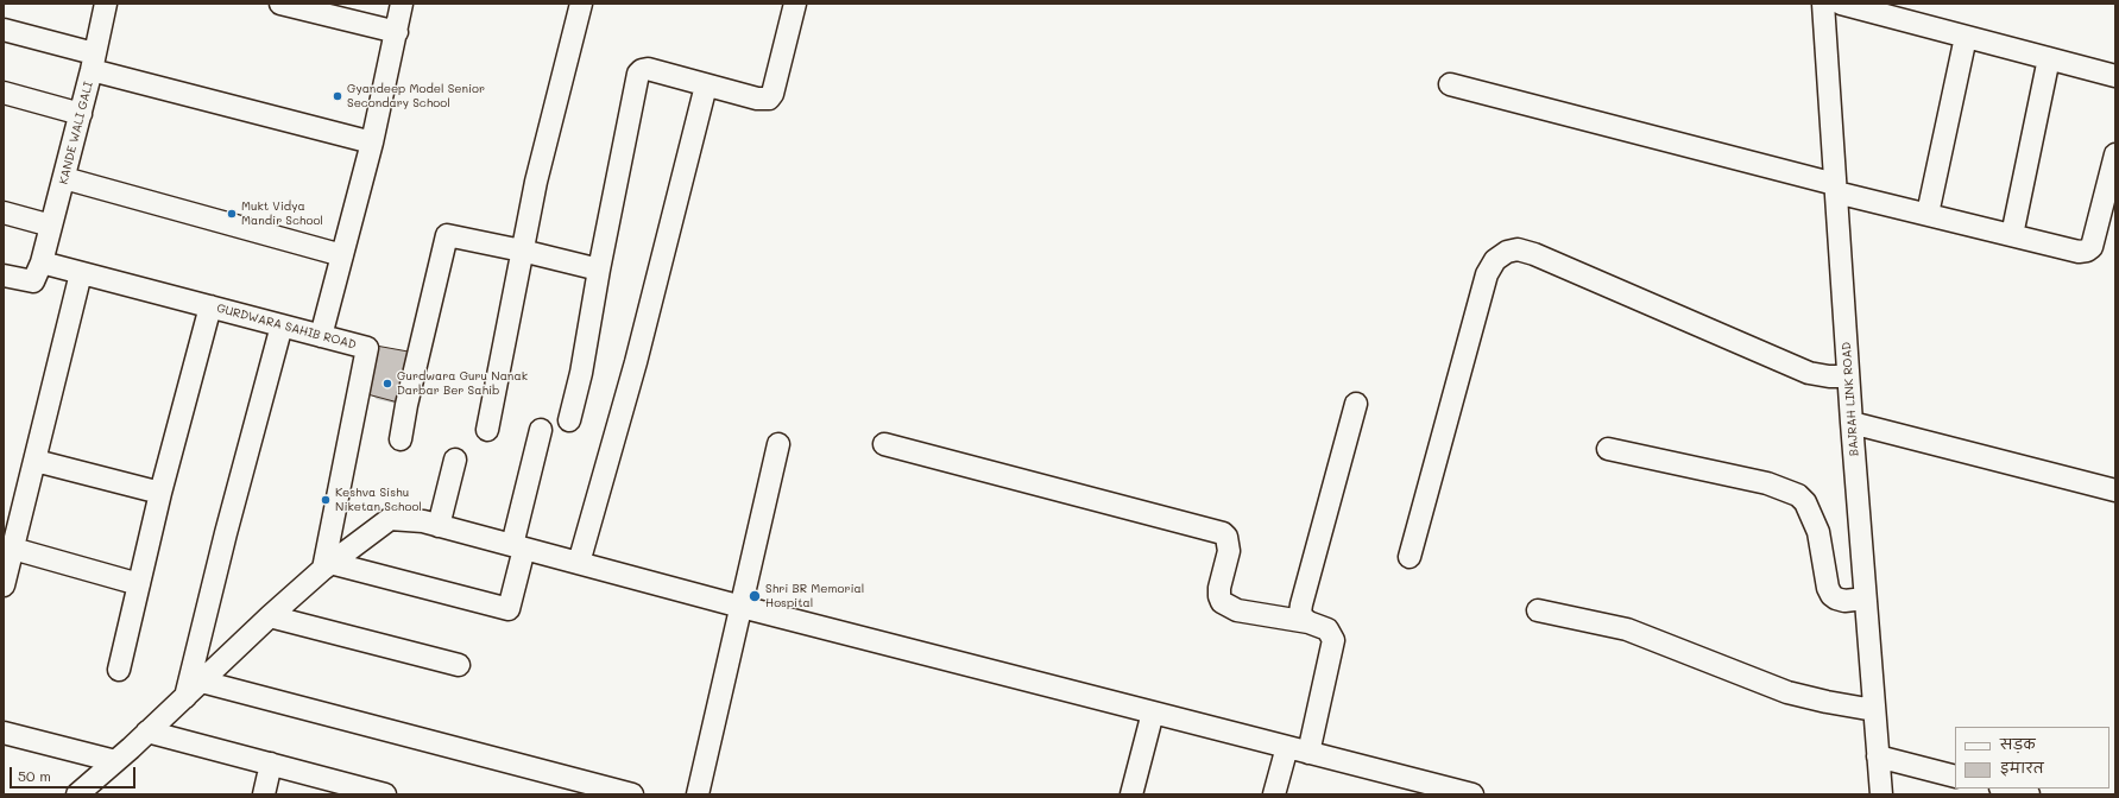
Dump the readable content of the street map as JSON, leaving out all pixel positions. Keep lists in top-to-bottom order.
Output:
{
  "streets": {
    "street": ["KANDE WALI GALI", "GURDWARA SAHIB ROAD", "BAJRAH LINK ROAD"]
  },
  "crossings": [
    ["KANDE WALI GALI", "GURDWARA SAHIB ROAD"]
  ],
  "places": [
    "Gyandeep Model Senior Secondary School",
    "Mukt Vidya Mandir School",
    "Gurdwara Guru Nanak Darbar Ber Sahib",
    "Keshva Sishu Niketan School",
    "Shri BR Memorial Hospital"
  ],
  "legend": ["सड़क", "इमारत"],
  "scale_bar": "50 m"
}
